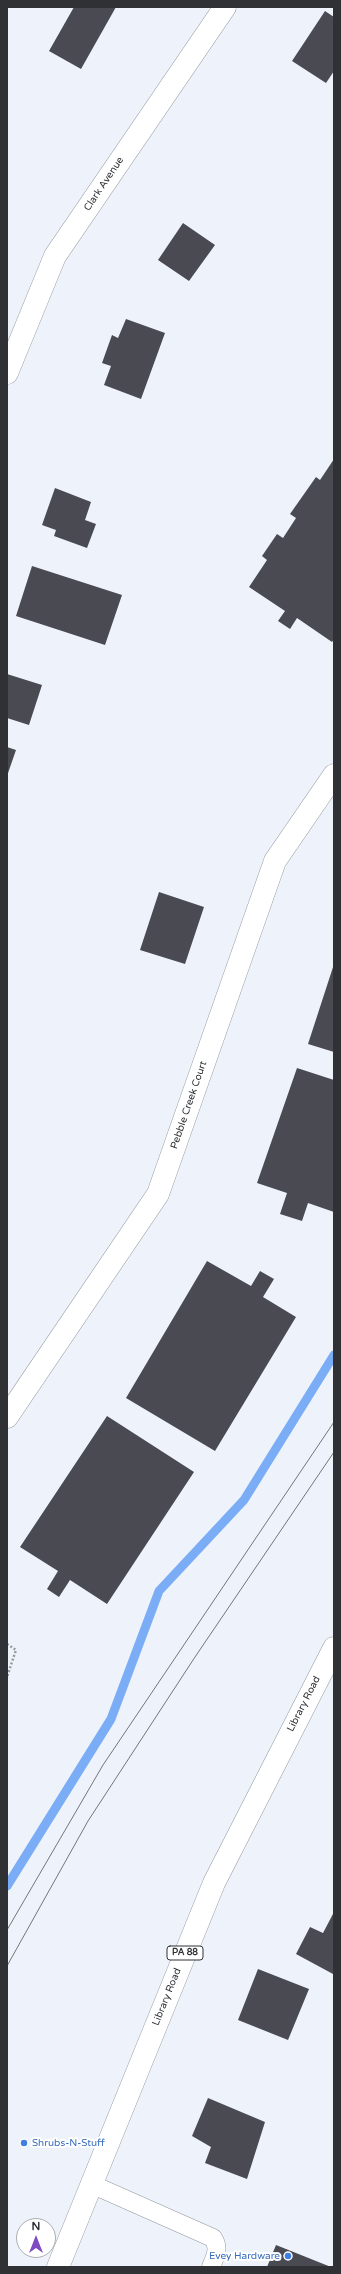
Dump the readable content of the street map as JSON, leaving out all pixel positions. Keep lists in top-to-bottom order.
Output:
{
  "streets": {
    "street": [
      "Clark Avenue",
      "Pebble Creek Court",
      "Library Road",
      "PA 88"
    ]
  },
  "places": ["Shrubs-N-Stuff", "Evey Hardware"],
  "north": "top"
}
